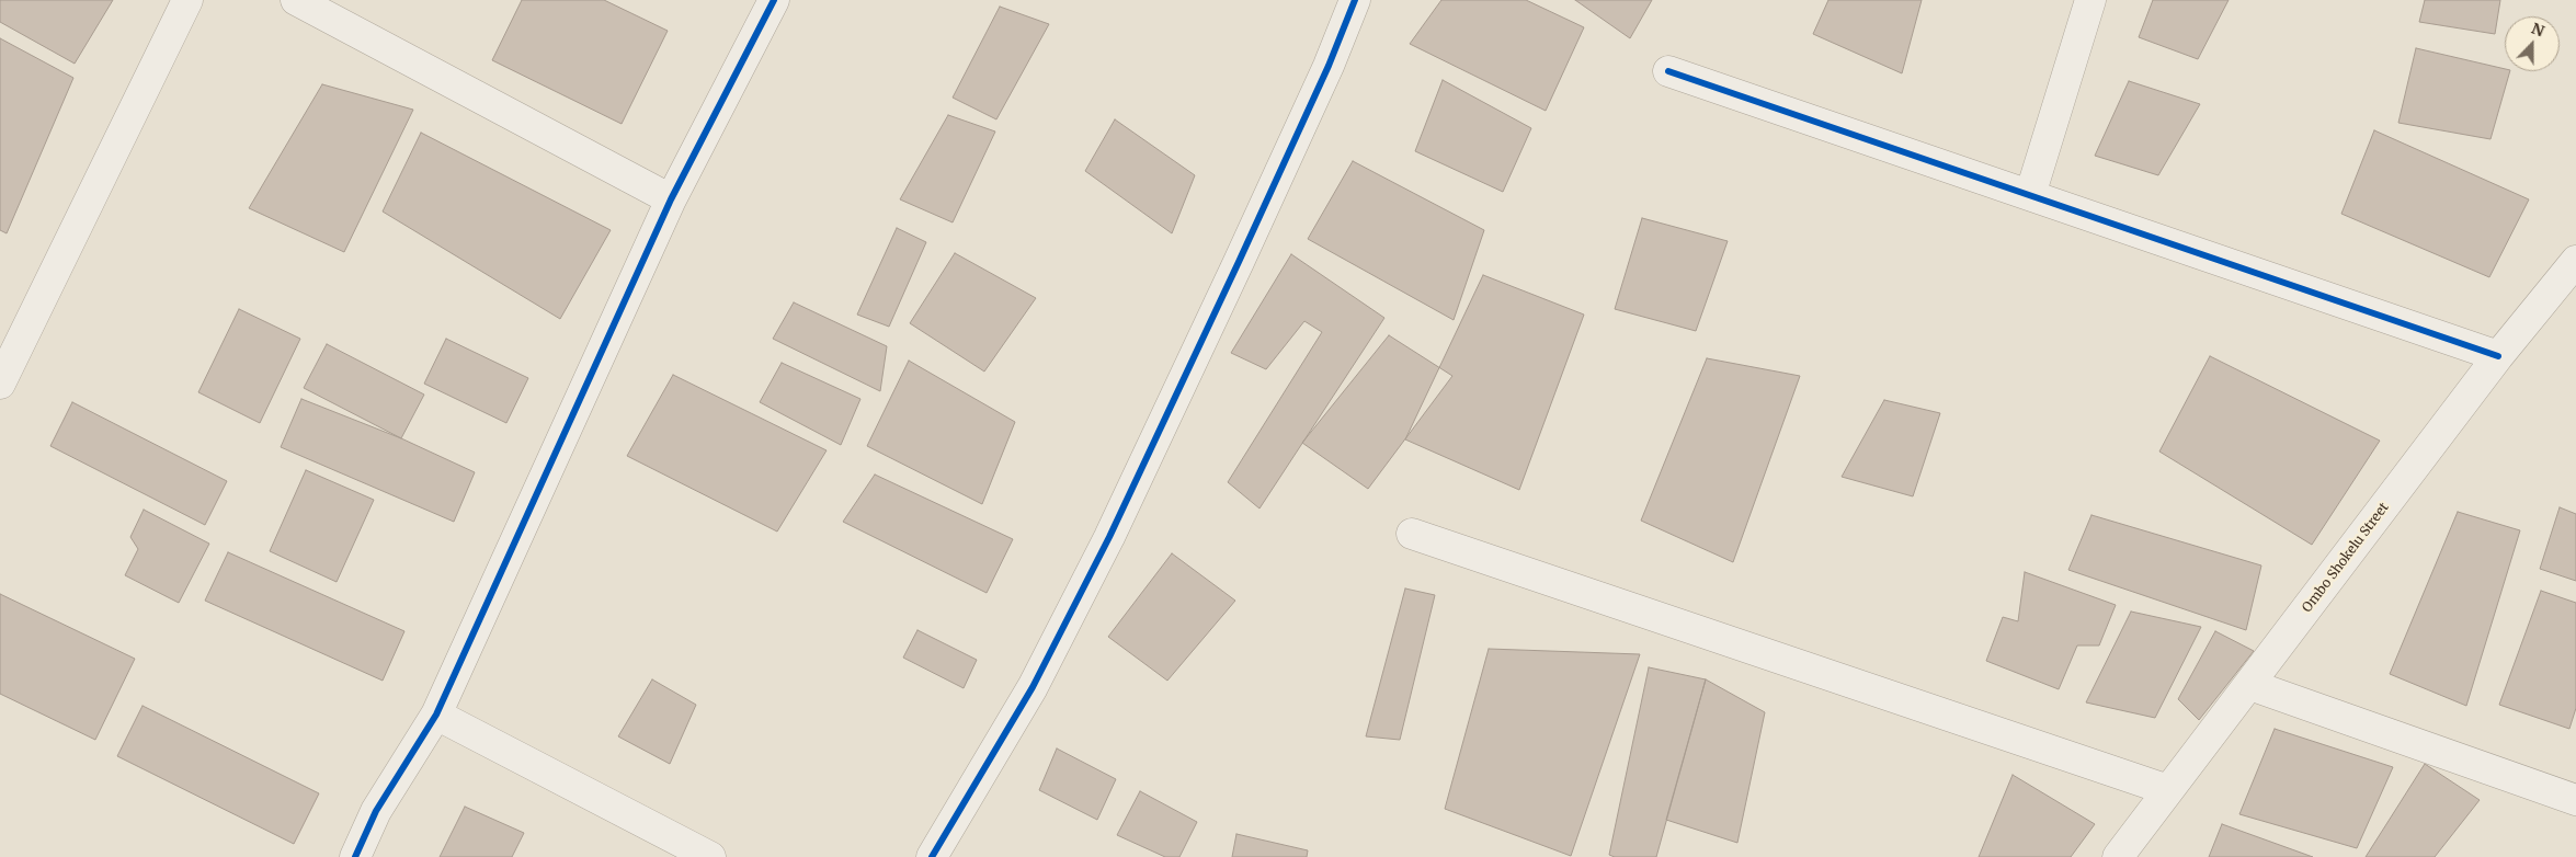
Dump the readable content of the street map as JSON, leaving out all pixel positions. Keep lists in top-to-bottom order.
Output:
{
  "streets": {
    "street": ["Ombo Shokelu Street"]
  },
  "north": "top"
}
